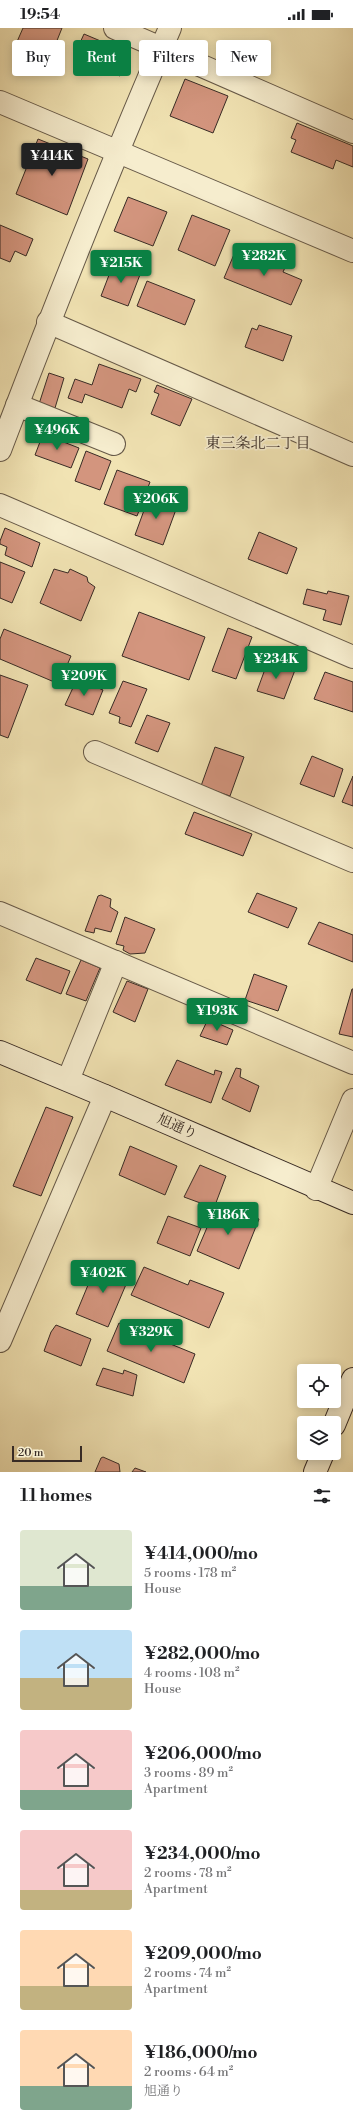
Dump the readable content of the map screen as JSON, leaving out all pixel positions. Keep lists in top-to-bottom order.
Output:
{
  "streets": {
    "street": ["旭通り"]
  },
  "districts": ["東三条北二丁目"],
  "scale_bar": "20 m",
  "page": {
    "status": "19:54",
    "chip": [
      "Buy",
      "Rent",
      "Filters",
      "New"
    ],
    "price": [
      "¥414K",
      "¥282K",
      "¥215K",
      "¥496K",
      "¥206K",
      "¥234K",
      "¥209K",
      "¥193K",
      "¥186K",
      "¥402K",
      "¥329K"
    ],
    "scale": "20 m",
    "heading": "11 homes",
    "list": [
      {
        "name": "¥414,000/mo",
        "note": "5 rooms · 178 m² · House"
      },
      {
        "name": "¥282,000/mo",
        "note": "4 rooms · 108 m² · House"
      },
      {
        "name": "¥206,000/mo",
        "note": "3 rooms · 89 m² · Apartment"
      },
      {
        "name": "¥234,000/mo",
        "note": "2 rooms · 78 m² · Apartment"
      },
      {
        "name": "¥209,000/mo",
        "note": "2 rooms · 74 m² · Apartment"
      },
      {
        "name": "¥186,000/mo",
        "note": "2 rooms · 64 m² · 旭通り"
      }
    ]
  }
}
